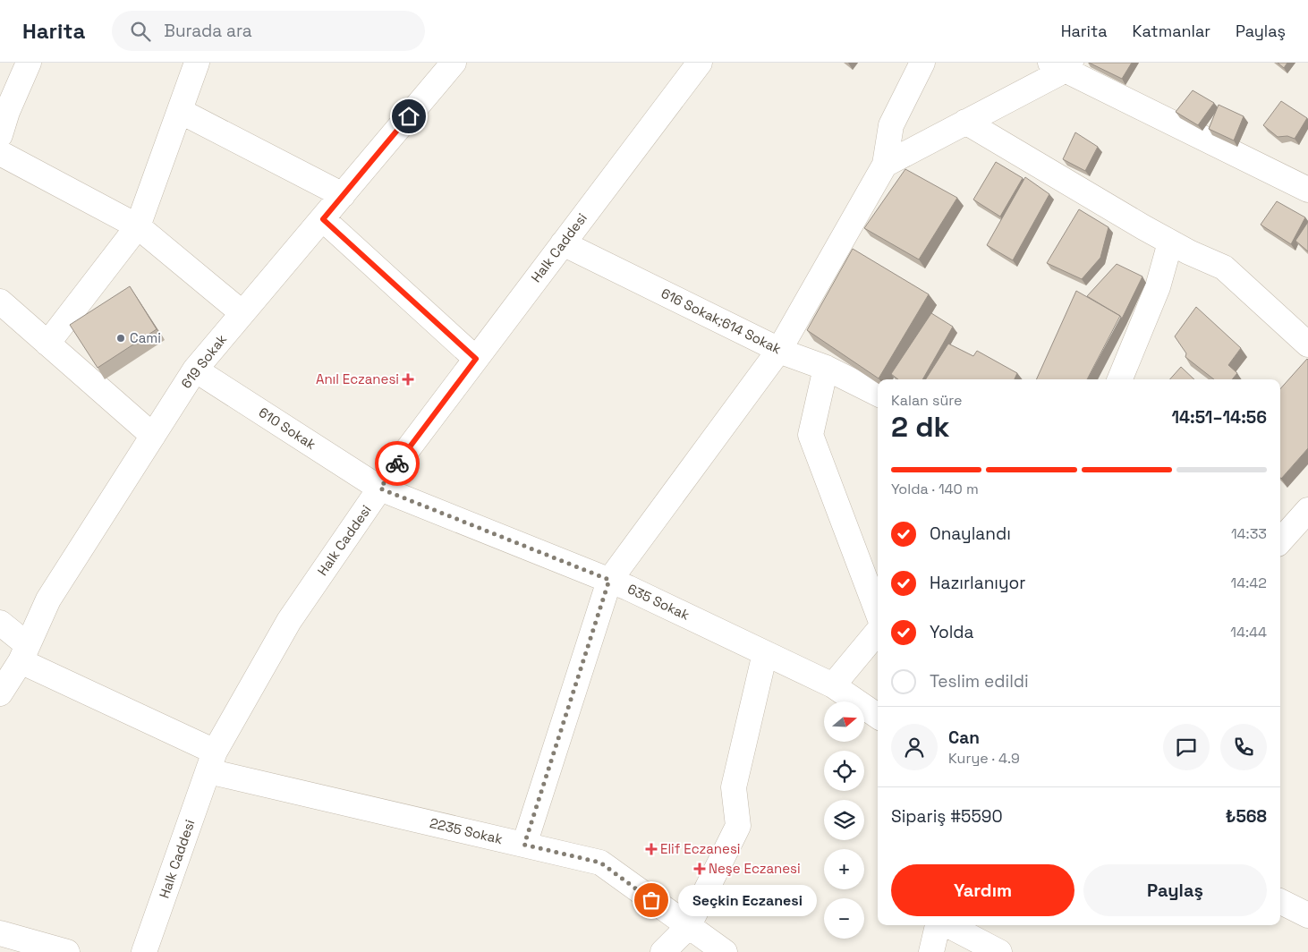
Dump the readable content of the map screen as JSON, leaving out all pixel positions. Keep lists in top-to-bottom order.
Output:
{
  "streets": {
    "street": [
      "Halk Caddesi",
      "616 Sokak;614 Sokak",
      "619 Sokak",
      "610 Sokak",
      "635 Sokak",
      "2235 Sokak"
    ]
  },
  "crossings": [
    ["Halk Caddesi", "616 Sokak;614 Sokak"],
    ["Halk Caddesi", "610 Sokak"],
    ["Halk Caddesi", "635 Sokak"],
    ["Halk Caddesi", "2235 Sokak"],
    ["619 Sokak", "610 Sokak"],
    ["619 Sokak", "2235 Sokak"],
    ["610 Sokak", "635 Sokak"]
  ],
  "places": {
    "other": ["Cami", "Seçkin Eczanesi"],
    "health": ["Anıl Eczanesi", "Elif Eczanesi", "Neşe Eczanesi"]
  },
  "north": "right",
  "page": {
    "header": "Harita",
    "search": "Burada ara",
    "nav": ["Harita", "Katmanlar", "Paylaş"],
    "heading": ["2 dk", "Kalan süre", "14:51–14:56"],
    "panel": [
      "Can",
      "Kurye · 4.9",
      "Sipariş #5590",
      "₺568"
    ],
    "bar": "Yolda · 140 m",
    "list": [
      ["Onaylandı", "14:33"],
      ["Hazırlanıyor", "14:42"],
      ["Yolda", "14:44"],
      "Teslim edildi"
    ],
    "map_buttons": ["+", "−"],
    "buttons": ["Yardım", "Paylaş"],
    "bubble": "Seçkin Eczanesi"
  }
}
